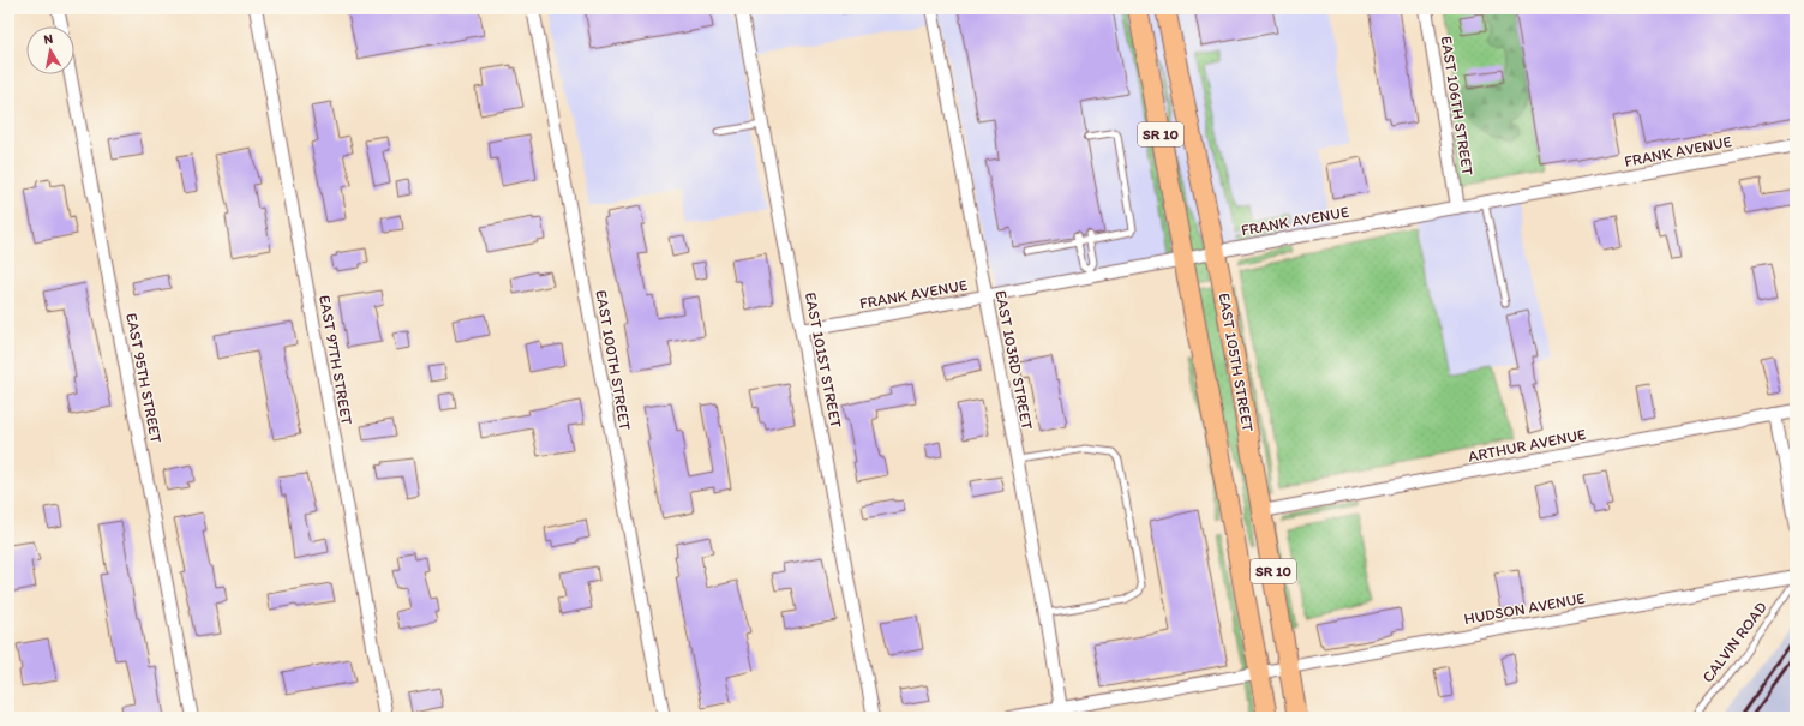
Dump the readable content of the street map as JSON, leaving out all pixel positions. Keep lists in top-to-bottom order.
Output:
{
  "streets": {
    "main road": ["SR 10", "EAST 105TH STREET"],
    "street": [
      "EAST 106TH STREET",
      "FRANK AVENUE",
      "EAST 97TH STREET",
      "EAST 100TH STREET",
      "EAST 101ST STREET",
      "EAST 103RD STREET",
      "EAST 95TH STREET",
      "ARTHUR AVENUE",
      "HUDSON AVENUE"
    ],
    "lane": ["CALVIN ROAD"]
  },
  "crossings": [
    ["EAST 106TH STREET", "FRANK AVENUE"],
    ["FRANK AVENUE", "EAST 101ST STREET"],
    ["FRANK AVENUE", "EAST 103RD STREET"],
    ["FRANK AVENUE", "EAST 105TH STREET"],
    ["EAST 103RD STREET", "HUDSON AVENUE"],
    ["EAST 105TH STREET", "ARTHUR AVENUE"],
    ["EAST 105TH STREET", "HUDSON AVENUE"]
  ],
  "north": "top"
}
